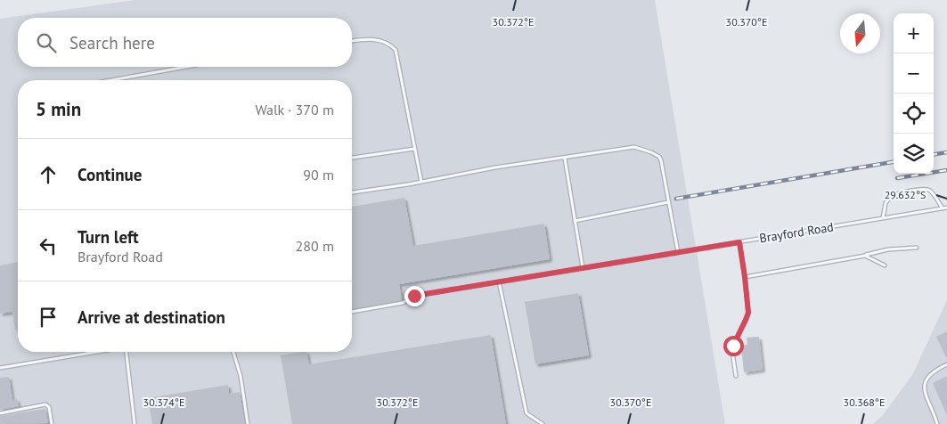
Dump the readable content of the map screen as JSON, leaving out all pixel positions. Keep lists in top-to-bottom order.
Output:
{
  "streets": {
    "lane": ["Brayford Road"]
  },
  "north": "bottom",
  "page": {
    "map_buttons": ["+", "−"],
    "search": "Search here",
    "heading": ["5 min", "Walk · 370 m"],
    "list": [
      ["Continue", "90 m"],
      ["Turn left", "Brayford Road", "280 m"],
      "Arrive at destination"
    ]
  },
  "coordinates": [
    "30.372°E",
    "30.370°E",
    "29.632°S",
    "30.374°E",
    "30.368°E"
  ]
}
